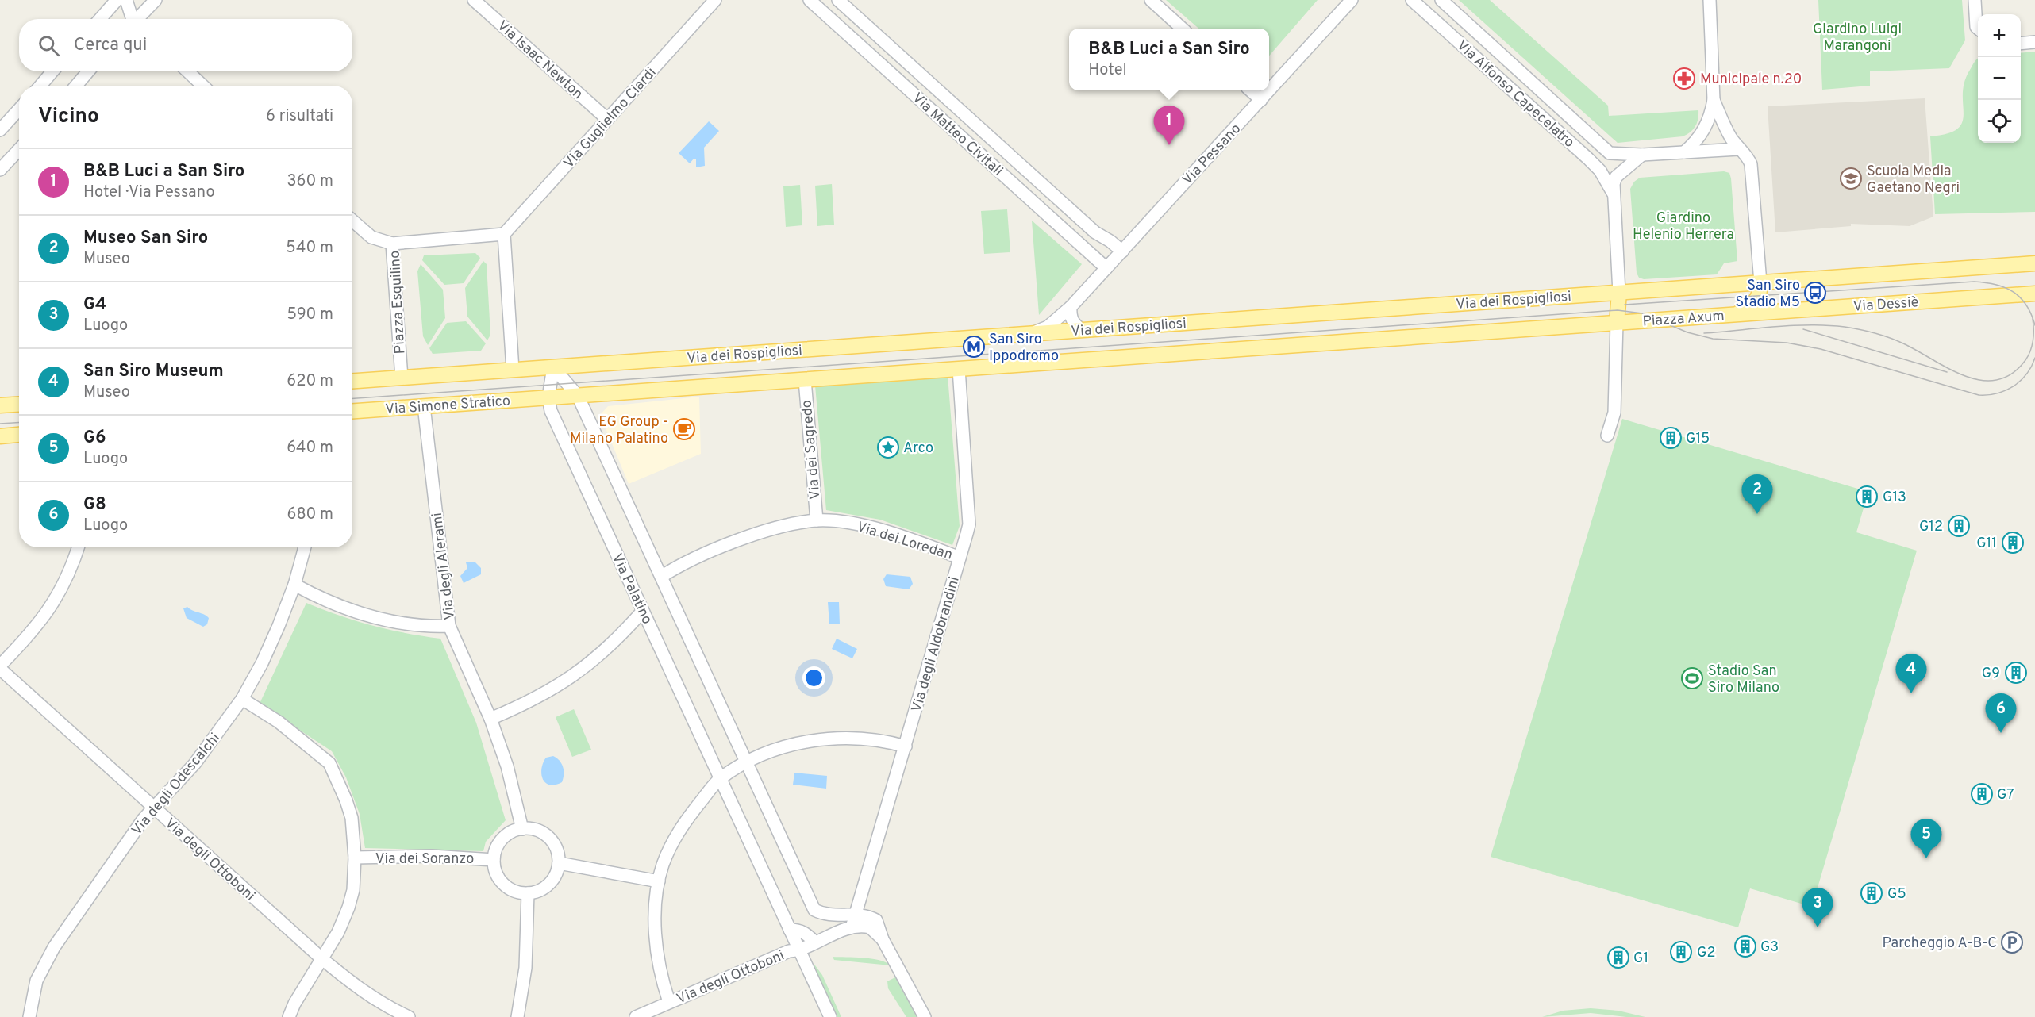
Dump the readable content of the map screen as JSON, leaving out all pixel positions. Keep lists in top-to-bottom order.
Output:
{
  "streets": {
    "main road": [
      "Via dei Rospigliosi",
      "Via Dessiè",
      "Piazza Axum",
      "Via Simone Stratico"
    ],
    "street": [
      "Via Isaac Newton",
      "Via Alfonso Capecelatro",
      "Via Guglielmo Ciardi",
      "Via Matteo Civitali",
      "Via Pessano",
      "Piazza Esquilino",
      "Via dei Sagredo",
      "Via dei Loredan",
      "Via degli Alerami",
      "Via Palatino",
      "Via degli Aldobrandini",
      "Via degli Odescalchi",
      "Via dei Soranzo",
      "Via degli Ottoboni"
    ]
  },
  "crossings": [
    ["Via Isaac Newton", "Via Guglielmo Ciardi"],
    ["Via Guglielmo Ciardi", "Piazza Esquilino"],
    ["Via Matteo Civitali", "Via Pessano"],
    ["Via Pessano", "Via dei Rospigliosi"],
    ["Via dei Rospigliosi", "Piazza Axum"],
    ["Via dei Rospigliosi", "Via Simone Stratico"],
    ["Via dei Rospigliosi", "Via dei Sagredo"],
    ["Via dei Rospigliosi", "Via Palatino"],
    ["Via dei Rospigliosi", "Via degli Aldobrandini"],
    ["Via Dessiè", "Piazza Axum"],
    ["Via Simone Stratico", "Via degli Alerami"],
    ["Via Simone Stratico", "Via Palatino"],
    ["Via dei Sagredo", "Via dei Loredan"],
    ["Via dei Loredan", "Via degli Aldobrandini"],
    ["Via degli Alerami", "Via dei Soranzo"],
    ["Via Palatino", "Via degli Ottoboni"],
    ["Via degli Aldobrandini", "Via degli Ottoboni"],
    ["Via degli Odescalchi", "Via degli Ottoboni"]
  ],
  "parks": ["Giardino Luigi Marangoni", "Giardino Helenio Herrera"],
  "places": {
    "pharmacy": ["Municipale n.20"],
    "school or university": ["Scuola Media Gaetano Negri"],
    "bus stop": ["San Siro Stadio M5"],
    "metro station": ["San Siro Ippodromo"],
    "cafe": ["EG Group - Milano Palatino"],
    "building": [
      "G15",
      "G13",
      "G12",
      "G11",
      "G9",
      "G7",
      "G5",
      "G3",
      "G2",
      "G1"
    ],
    "place": ["Arco"],
    "sports": ["Stadio San Siro Milano"],
    "parking": ["Parcheggio A-B-C"]
  },
  "page": {
    "map_buttons": ["+", "−"],
    "search": "Cerca qui",
    "popup": ["B&B Luci a San Siro", "Hotel"],
    "heading": ["Vicino", "6 risultati"],
    "pins": [
      "1",
      "2",
      "4",
      "6",
      "5",
      "3"
    ],
    "list": [
      {
        "mark": "1",
        "name": "B&B Luci a San Siro",
        "note": "Hotel · Via Pessano",
        "value": "360 m"
      },
      {
        "mark": "2",
        "name": "Museo San Siro",
        "note": "Museo",
        "value": "540 m"
      },
      {
        "mark": "3",
        "name": "G4",
        "note": "Luogo",
        "value": "590 m"
      },
      {
        "mark": "4",
        "name": "San Siro Museum",
        "note": "Museo",
        "value": "620 m"
      },
      {
        "mark": "5",
        "name": "G6",
        "note": "Luogo",
        "value": "640 m"
      },
      {
        "mark": "6",
        "name": "G8",
        "note": "Luogo",
        "value": "680 m"
      }
    ]
  }
}
